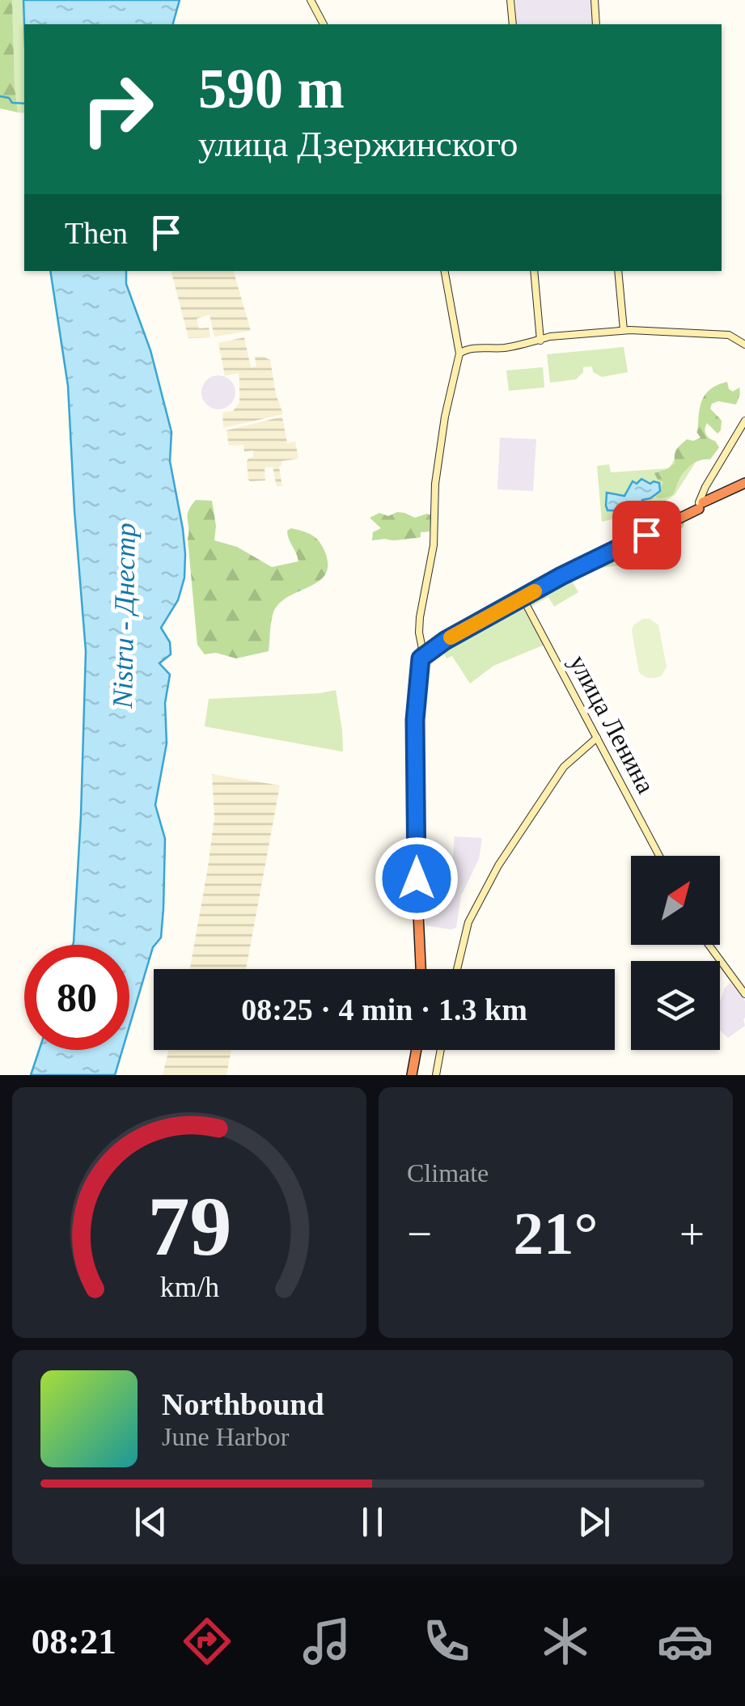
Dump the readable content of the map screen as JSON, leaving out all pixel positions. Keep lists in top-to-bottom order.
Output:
{
  "streets": {
    "street": ["улица Ленина"]
  },
  "water": ["Nistru - Днестр"],
  "north": "top right",
  "page": {
    "turn": ["590 m", "улица Дзержинского"],
    "then": "Then",
    "limit": "80",
    "trip": "08:25 · 4 min · 1.3 km",
    "tile": "Climate",
    "heat": ["−", "21°", "+"],
    "song": ["Northbound", "June Harbor"],
    "tabs": "08:21",
    "gauge": ["79", "km/h"]
  }
}
